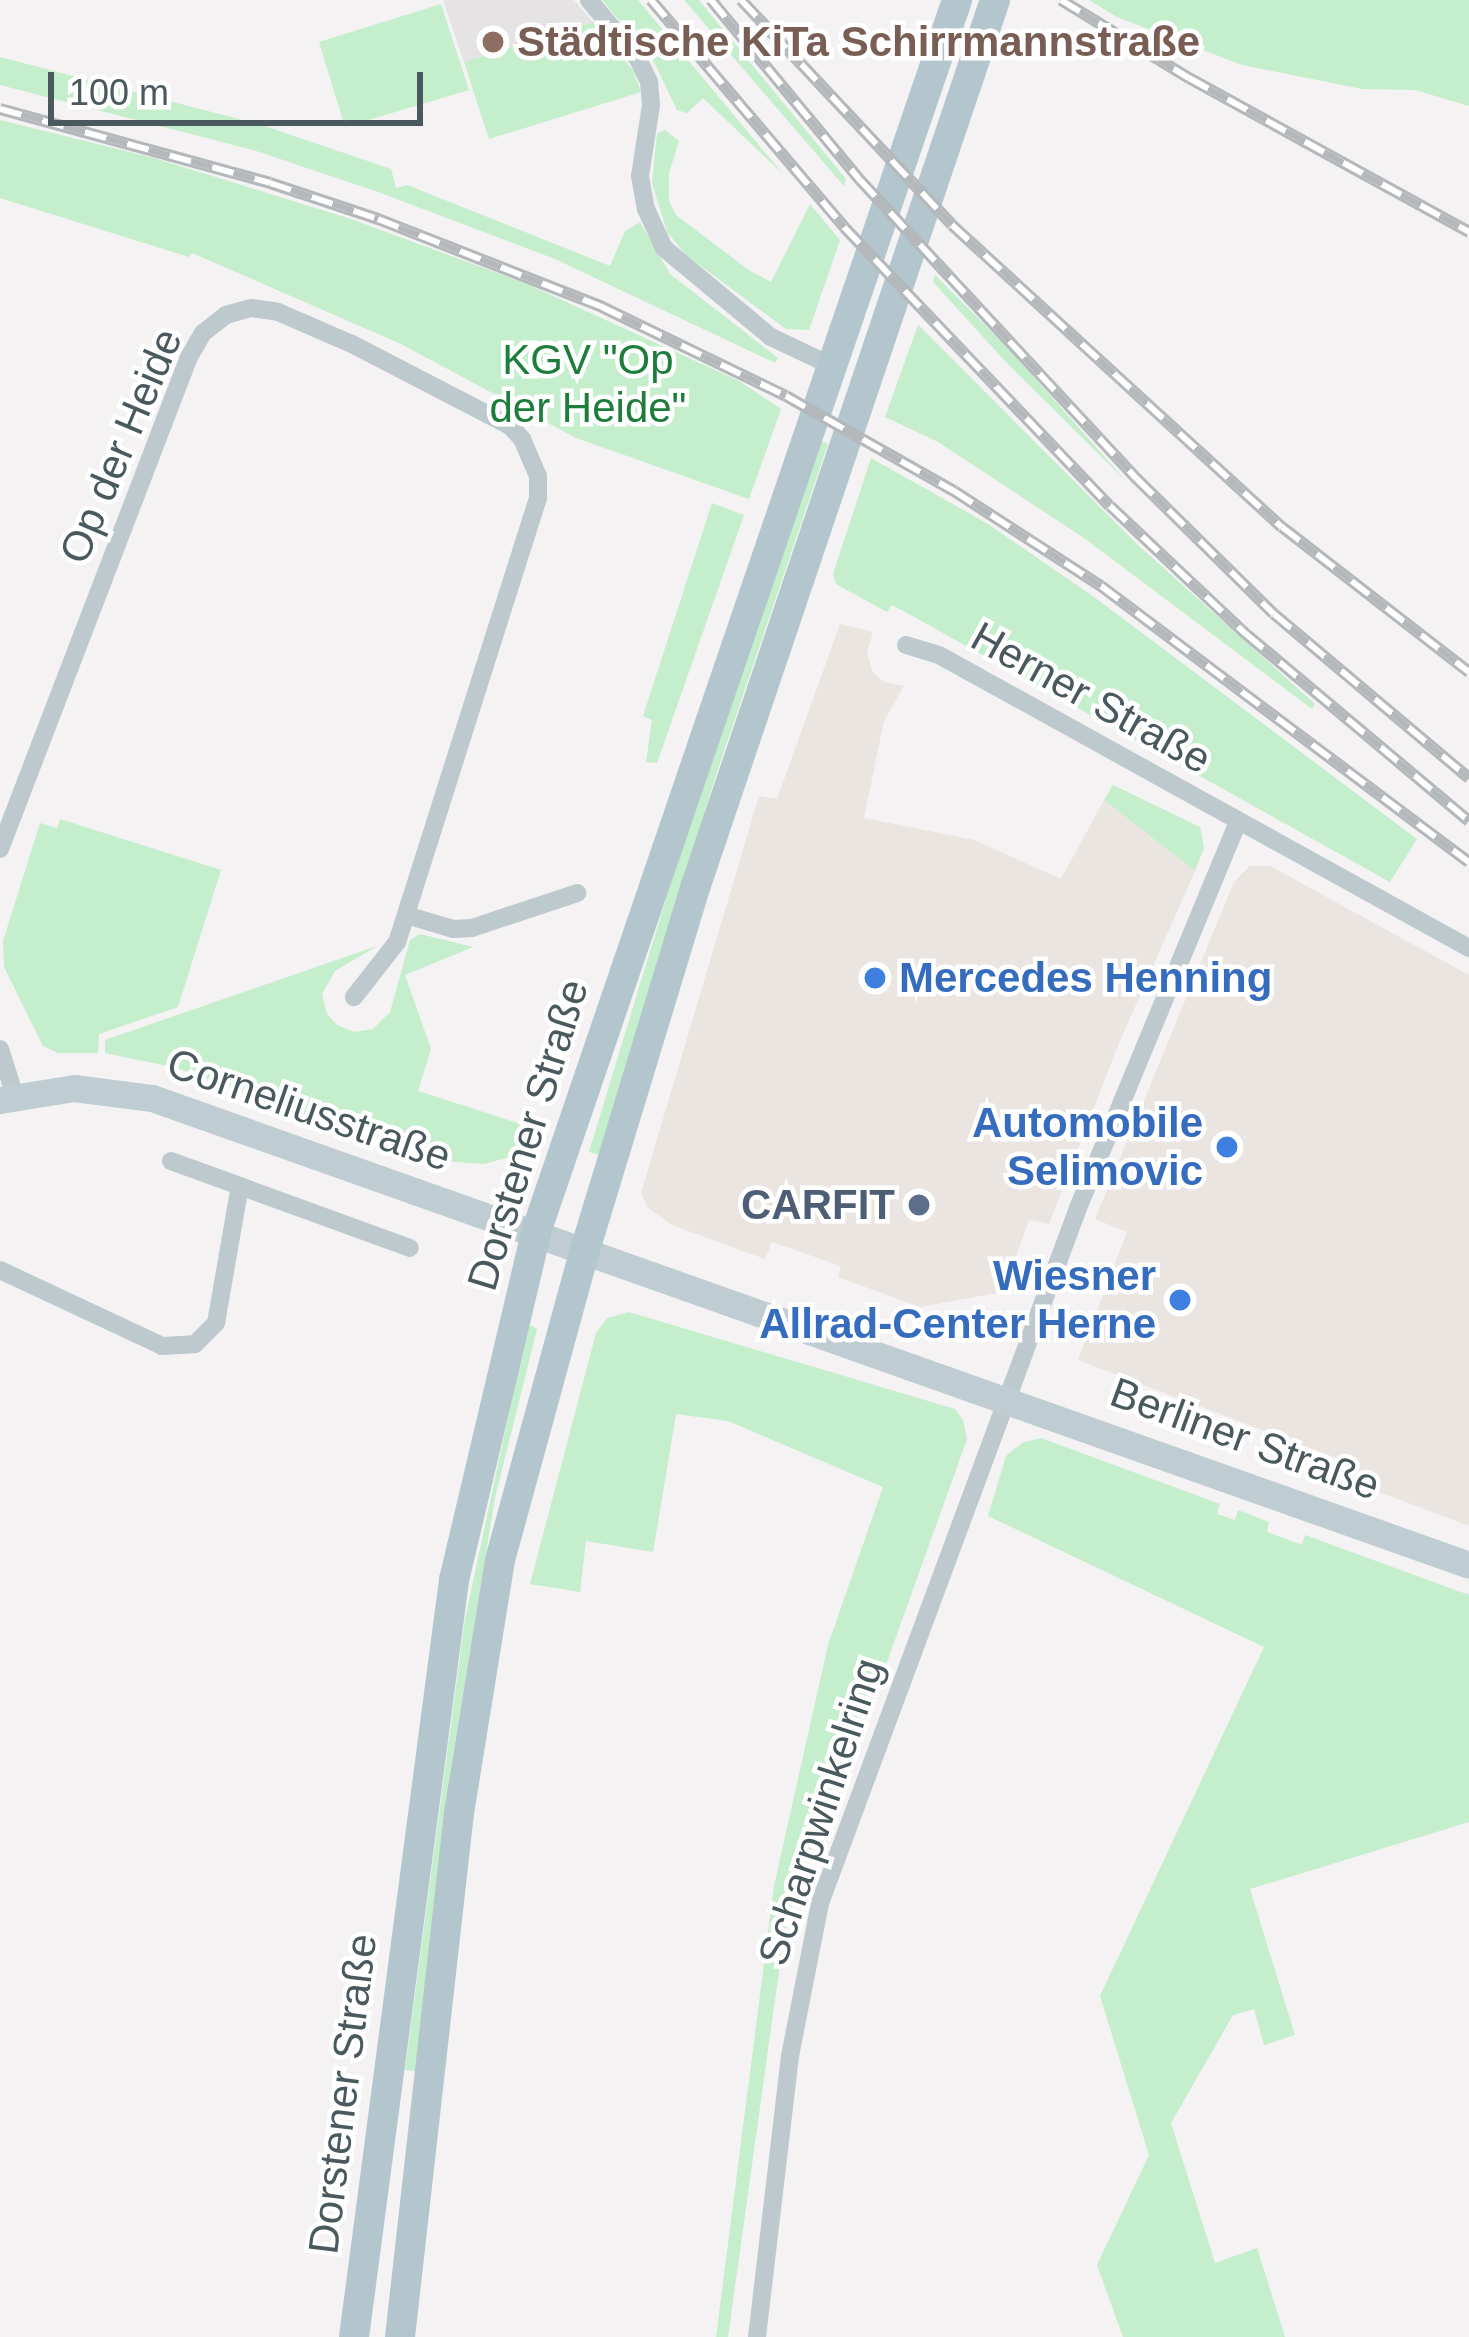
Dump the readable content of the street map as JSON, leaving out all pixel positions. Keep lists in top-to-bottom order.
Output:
{
  "streets": {
    "main road": ["Corneliusstraße", "Dorstener Straße", "Berliner Straße"],
    "street": ["Op der Heide", "Herner Straße", "Scharpwinkelring"]
  },
  "crossings": [
    ["Herner Straße", "Berliner Straße"],
    ["Herner Straße", "Scharpwinkelring"],
    ["Corneliusstraße", "Dorstener Straße"],
    ["Corneliusstraße", "Berliner Straße"],
    ["Dorstener Straße", "Berliner Straße"],
    ["Berliner Straße", "Scharpwinkelring"]
  ],
  "parks": ["KGV \"Op der Heide\""],
  "places": [
    "Städtische KiTa Schirrmannstraße",
    "Mercedes Henning",
    "Automobile Selimovic",
    "CARFIT",
    "Wiesner Allrad-Center Herne"
  ],
  "scale_bar": "100 m"
}
